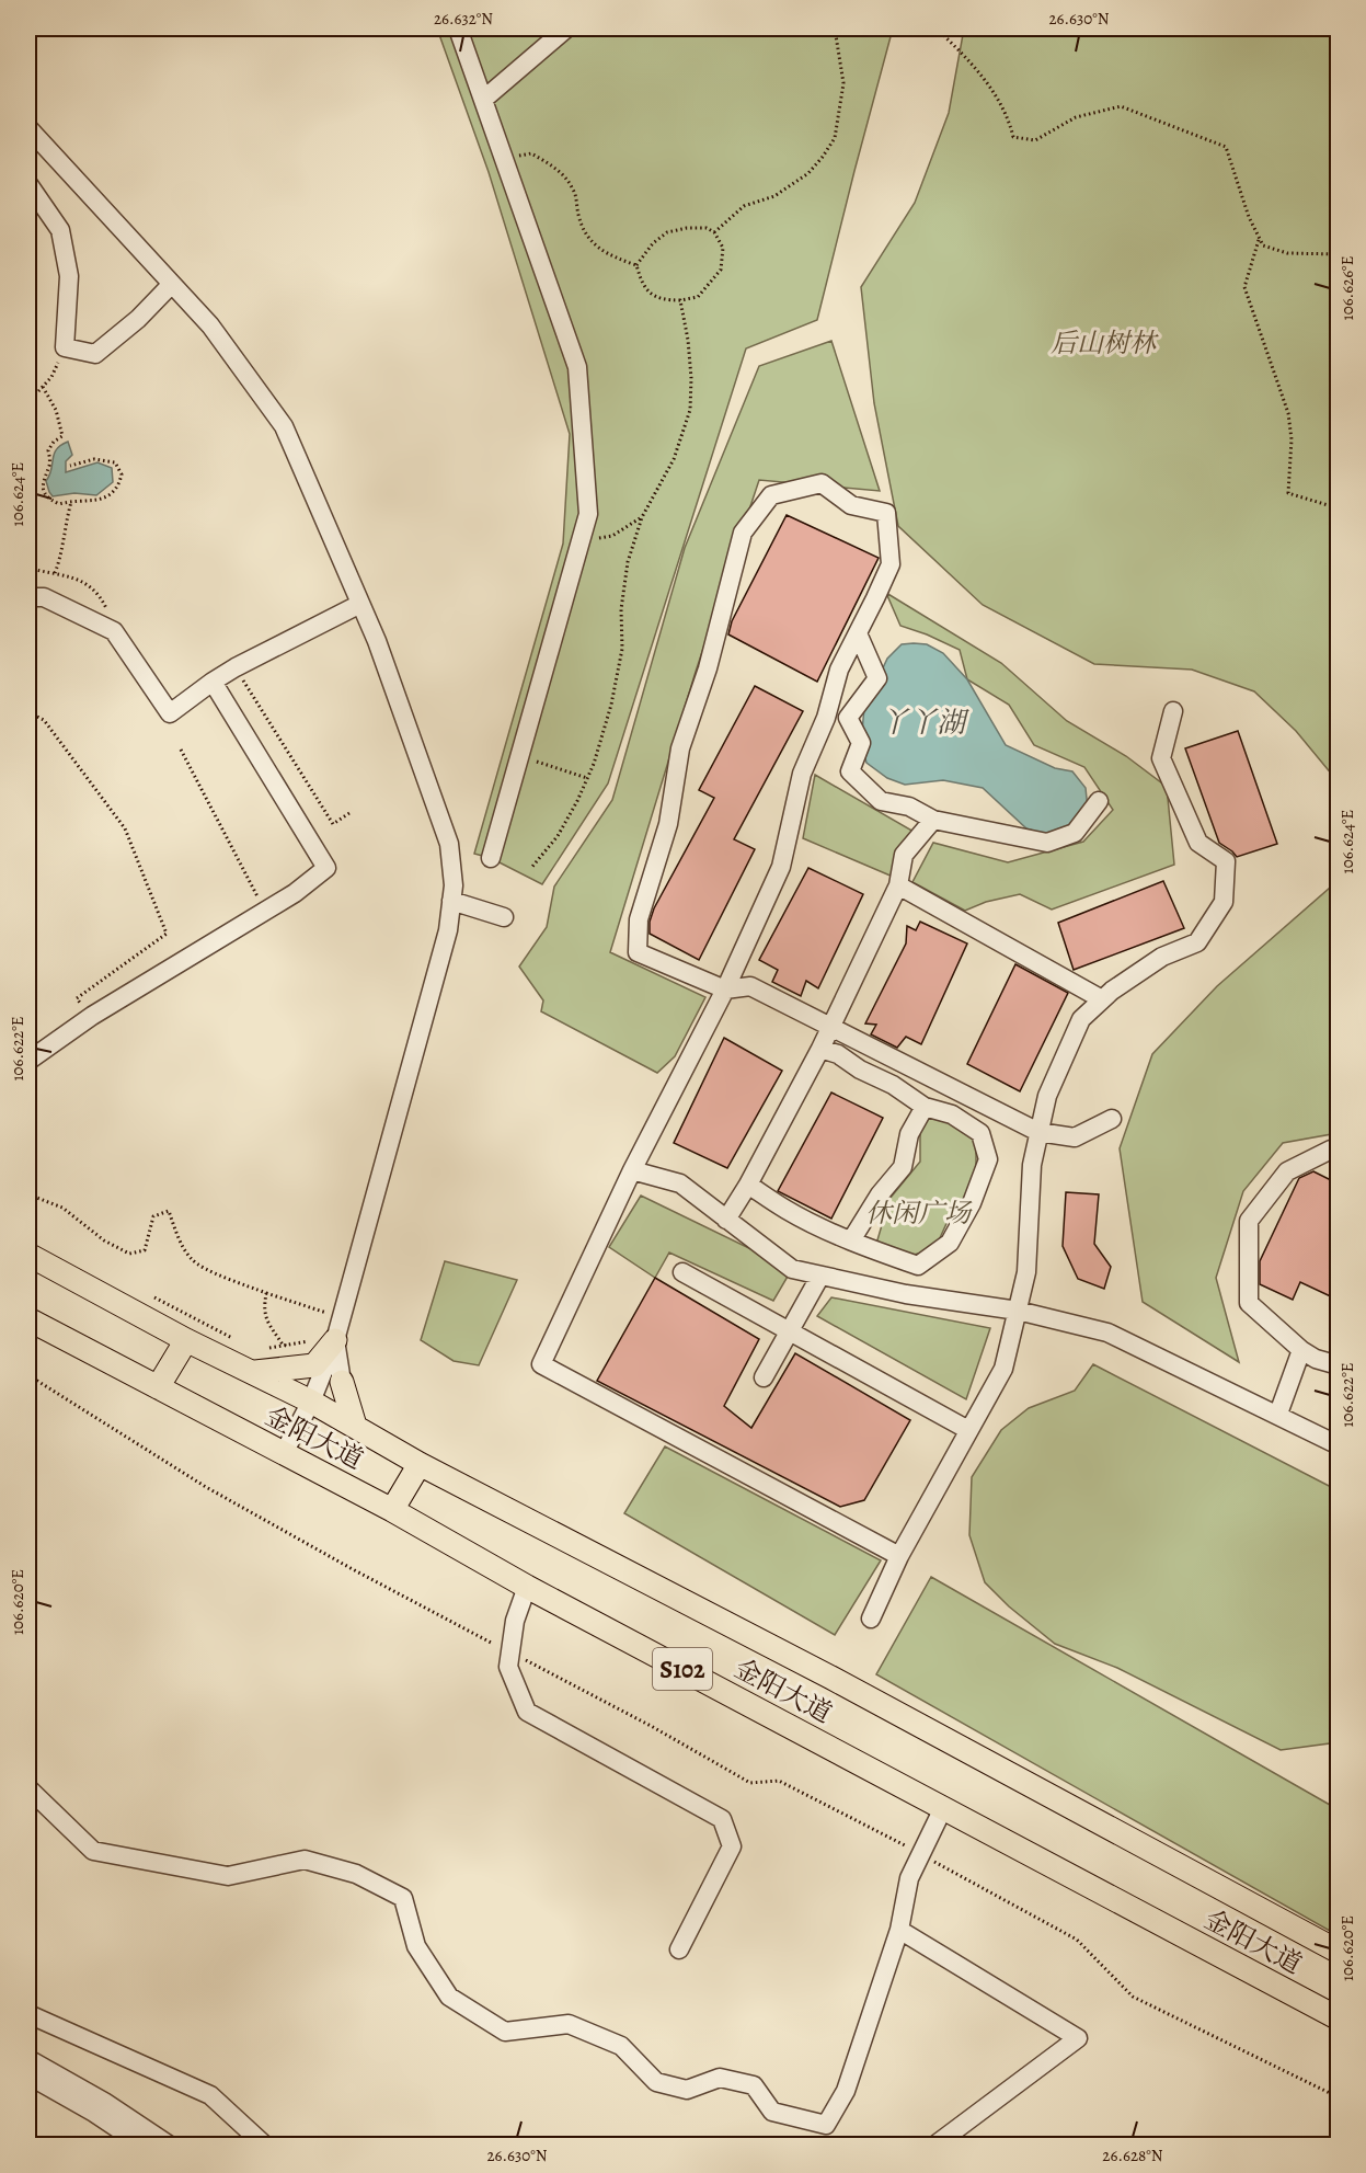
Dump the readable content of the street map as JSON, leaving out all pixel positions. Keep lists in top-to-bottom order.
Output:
{
  "streets": {
    "main road": ["金阳大道", "S102"]
  },
  "water": ["丫丫湖"],
  "parks": ["后山树林", "休闲广场"],
  "coordinates": [
    "26.632°N",
    "26.630°N",
    "106.626°E",
    "106.624°E",
    "106.622°E",
    "106.620°E",
    "26.628°N"
  ]
}
